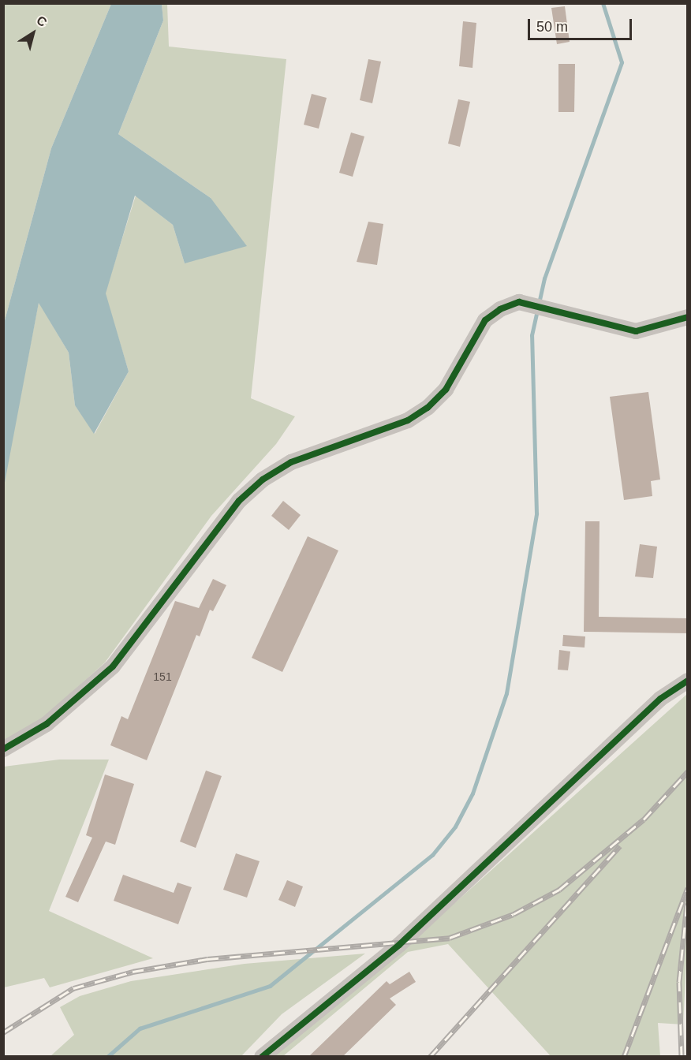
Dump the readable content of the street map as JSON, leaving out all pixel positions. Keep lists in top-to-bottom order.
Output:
{
  "house_numbers": ["151"],
  "scale_bar": "50 m",
  "north": "top right"
}
